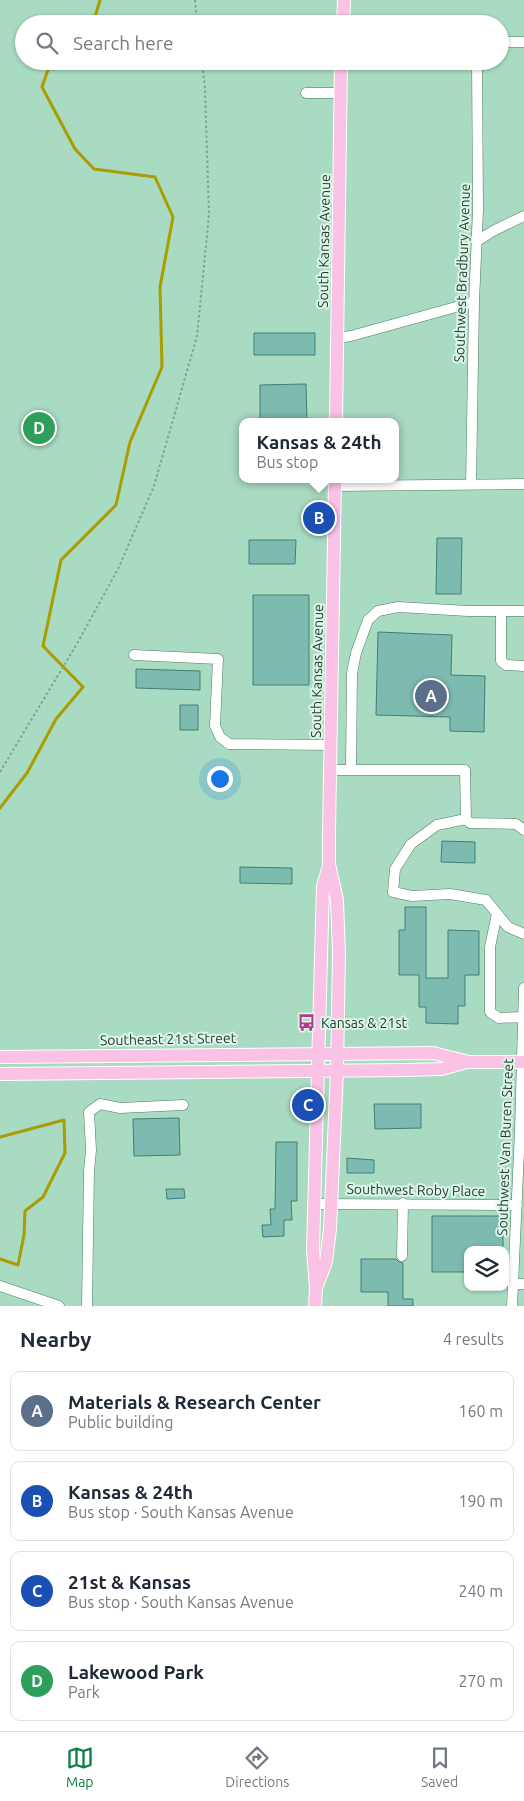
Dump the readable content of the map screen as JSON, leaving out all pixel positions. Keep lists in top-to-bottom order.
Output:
{
  "streets": {
    "main road": ["South Kansas Avenue", "Southeast 21st Street"],
    "street": ["Southwest Bradbury Avenue", "Southwest Van Buren Street", "Southwest Roby Place"]
  },
  "crossings": [
    ["South Kansas Avenue", "Southeast 21st Street"],
    ["South Kansas Avenue", "Southwest Roby Place"],
    ["Southwest Van Buren Street", "Southwest Roby Place"]
  ],
  "places": {
    "bus stop": ["Kansas & 21st"]
  },
  "page": {
    "search": "Search here",
    "pins": [
      "D",
      "B",
      "A",
      "C"
    ],
    "popup": ["Kansas & 24th", "Bus stop"],
    "heading": ["Nearby", "4 results"],
    "list": [
      {
        "mark": "A",
        "name": "Materials & Research Center",
        "note": "Public building",
        "value": "160 m"
      },
      {
        "mark": "B",
        "name": "Kansas & 24th",
        "note": "Bus stop · South Kansas Avenue",
        "value": "190 m"
      },
      {
        "mark": "C",
        "name": "21st & Kansas",
        "note": "Bus stop · South Kansas Avenue",
        "value": "240 m"
      },
      {
        "mark": "D",
        "name": "Lakewood Park",
        "note": "Park",
        "value": "270 m"
      }
    ],
    "nav": ["Map", "Directions", "Saved"]
  }
}
